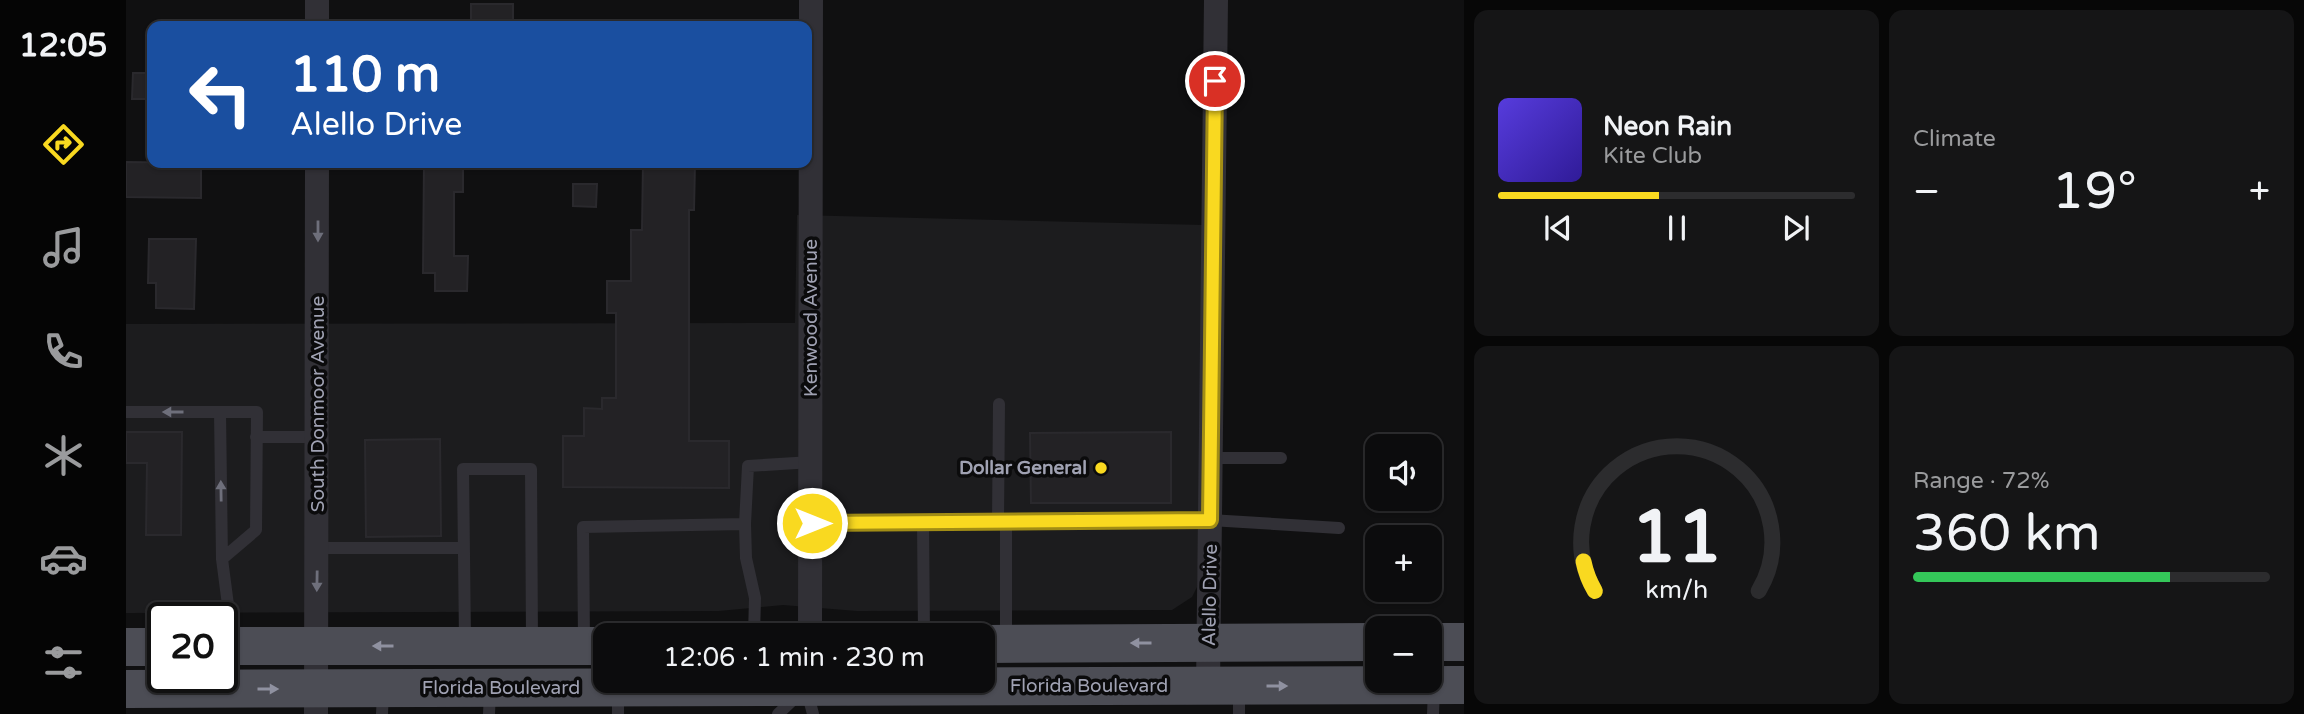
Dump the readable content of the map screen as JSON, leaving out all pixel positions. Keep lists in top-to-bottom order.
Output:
{
  "streets": {
    "main road": ["Florida Boulevard"],
    "street": ["Kenwood Avenue", "South Donmoor Avenue", "Alello Drive"]
  },
  "crossings": [
    ["South Donmoor Avenue", "Florida Boulevard"],
    ["Alello Drive", "Florida Boulevard"]
  ],
  "one_way": ["South Donmoor Avenue"],
  "places": ["Dollar General"],
  "page": {
    "tabs": "12:05",
    "tile": [
      "Climate",
      ["Range · 72%", "360 km"]
    ],
    "turn": ["110 m", "Alello Drive"],
    "song": ["Neon Rain", "Kite Club"],
    "heat": ["−", "19°", "+"],
    "map_buttons": ["+", "−"],
    "limit": "20",
    "trip": "12:06 · 1 min · 230 m",
    "gauge": ["11", "km/h"]
  }
}
